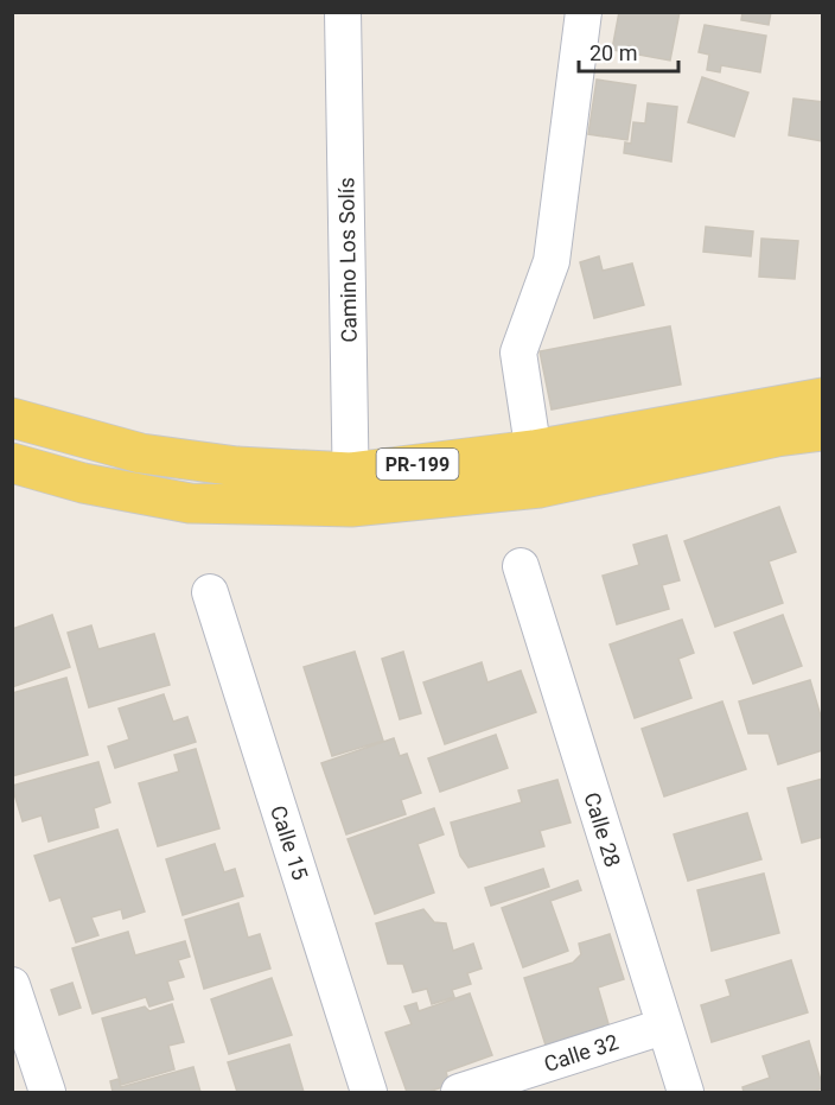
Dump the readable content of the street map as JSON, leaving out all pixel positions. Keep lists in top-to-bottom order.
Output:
{
  "streets": {
    "main road": ["PR-199"],
    "street": [
      "Camino Los Solís",
      "Calle 28",
      "Calle 15",
      "Calle 32"
    ]
  },
  "crossings": [
    ["Camino Los Solís", "PR-199"],
    ["Calle 28", "Calle 32"]
  ],
  "scale_bar": "20 m"
}
